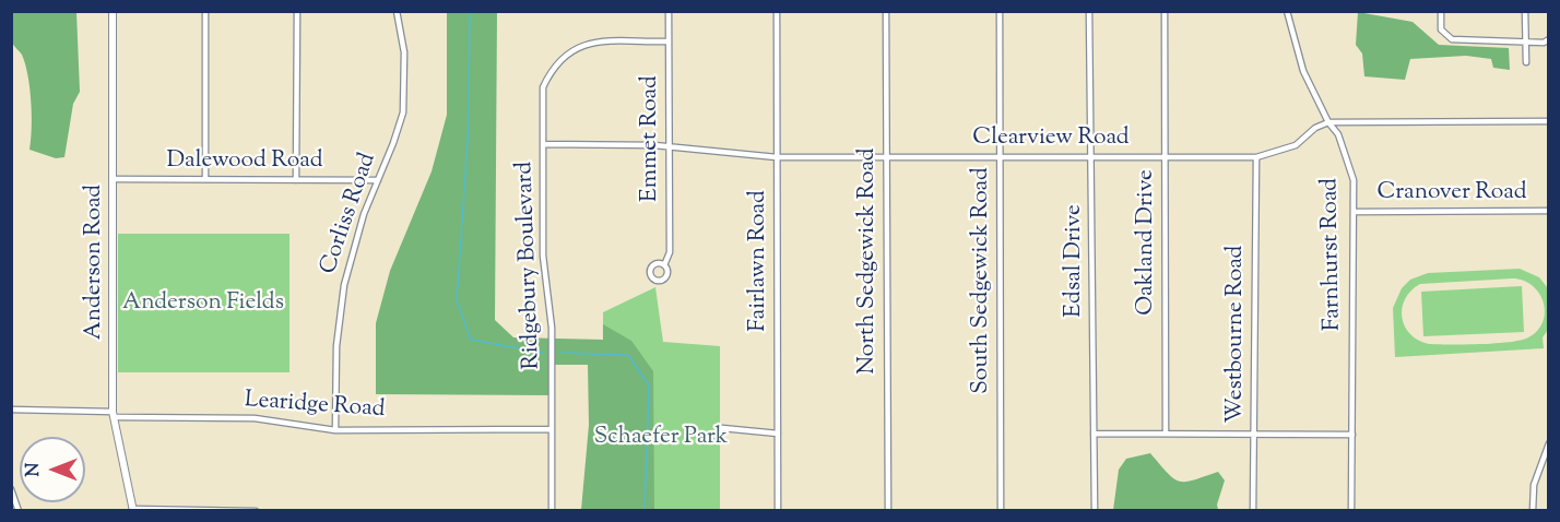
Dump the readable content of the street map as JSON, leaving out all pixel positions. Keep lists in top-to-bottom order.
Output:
{
  "streets": {
    "street": [
      "Emmet Road",
      "Clearview Road",
      "Dalewood Road",
      "Cranover Road",
      "Corliss Road",
      "Oakland Drive",
      "Farnhurst Road",
      "Fairlawn Road",
      "North Sedgewick Road",
      "Edsal Drive",
      "Anderson Road",
      "Ridgebury Boulevard",
      "South Sedgewick Road",
      "Westbourne Road",
      "Learidge Road"
    ]
  },
  "crossings": [
    ["Emmet Road", "Clearview Road"],
    ["Emmet Road", "Ridgebury Boulevard"],
    ["Clearview Road", "Oakland Drive"],
    ["Clearview Road", "Farnhurst Road"],
    ["Clearview Road", "Fairlawn Road"],
    ["Clearview Road", "North Sedgewick Road"],
    ["Clearview Road", "Edsal Drive"],
    ["Clearview Road", "Ridgebury Boulevard"],
    ["Clearview Road", "South Sedgewick Road"],
    ["Clearview Road", "Westbourne Road"],
    ["Dalewood Road", "Corliss Road"],
    ["Dalewood Road", "Anderson Road"],
    ["Cranover Road", "Farnhurst Road"],
    ["Corliss Road", "Learidge Road"],
    ["Anderson Road", "Learidge Road"],
    ["Ridgebury Boulevard", "Learidge Road"]
  ],
  "parks": ["Anderson Fields", "Schaefer Park"],
  "north": "left"
}
